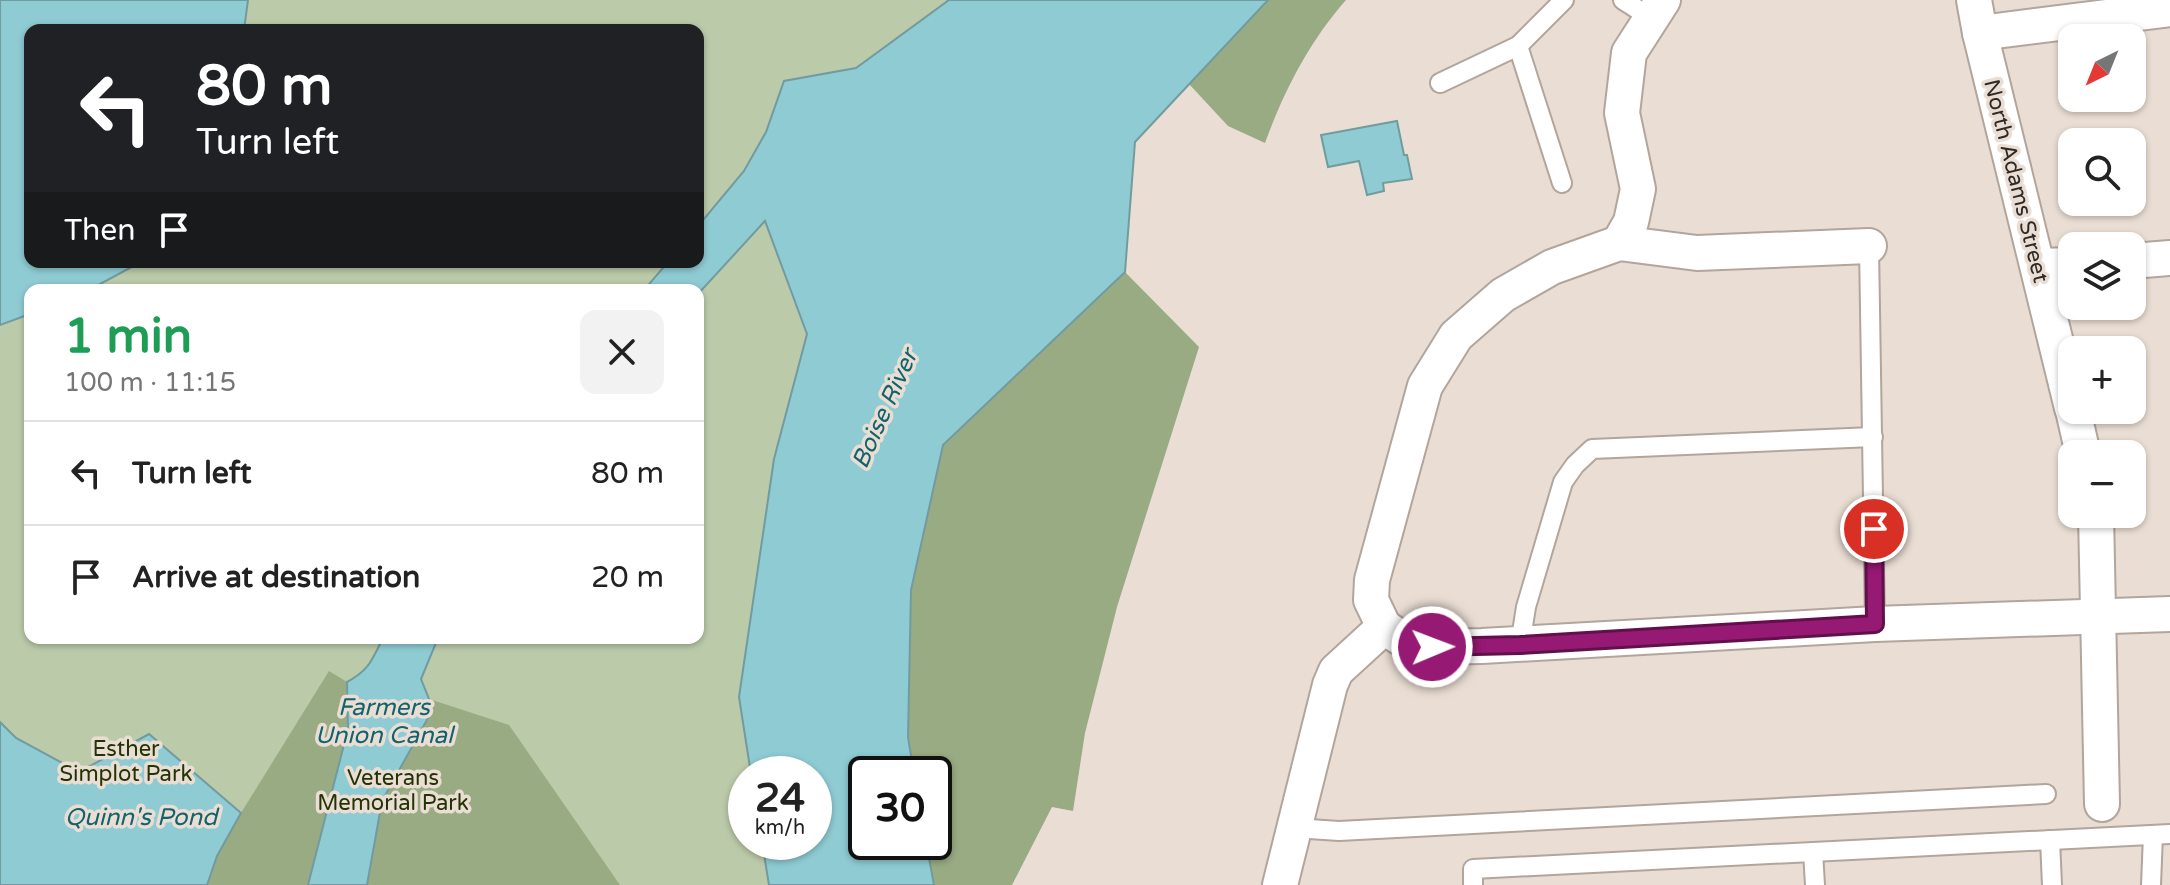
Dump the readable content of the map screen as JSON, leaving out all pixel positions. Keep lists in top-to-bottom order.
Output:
{
  "streets": {
    "street": ["North Adams Street"]
  },
  "water": ["Boise River", "Farmers Union Canal", "Quinn's Pond"],
  "parks": ["Esther Simplot Park", "Veterans Memorial Park"],
  "north": "bottom left",
  "page": {
    "map_buttons": ["+", "−"],
    "turn": ["80 m", "Turn left"],
    "then": "Then",
    "heading": ["1 min", "100 m · 11:15"],
    "list": [
      {
        "name": "Turn left",
        "value": "80 m"
      },
      {
        "name": "Arrive at destination",
        "value": "20 m"
      }
    ],
    "speed": "24 km/h",
    "limit": "30"
  }
}
